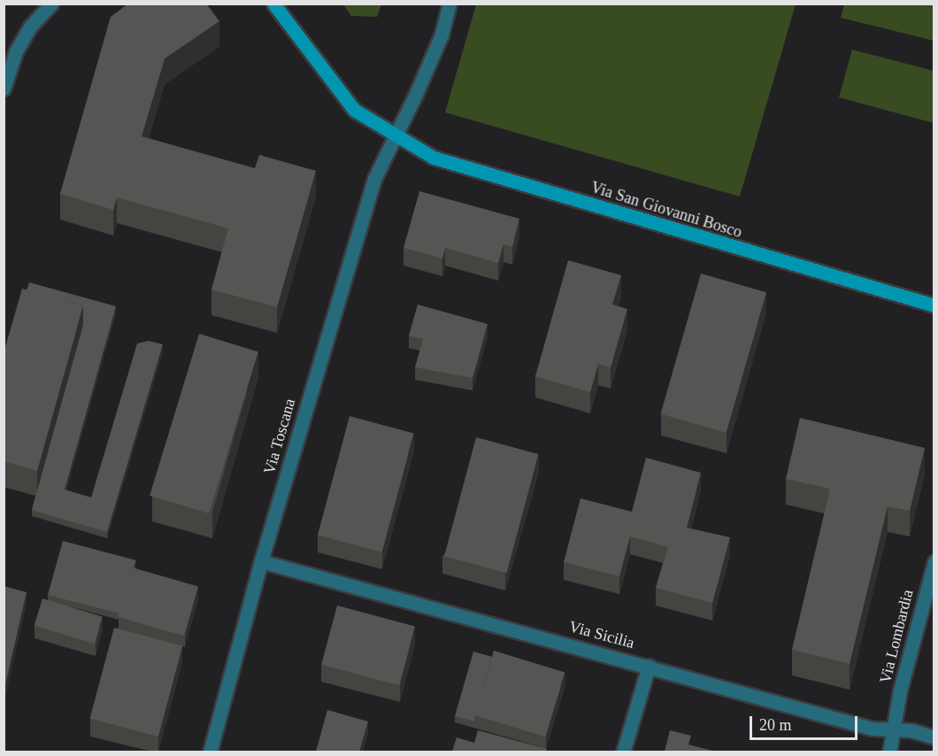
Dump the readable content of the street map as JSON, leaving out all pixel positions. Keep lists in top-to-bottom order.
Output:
{
  "streets": {
    "street": [
      "Via San Giovanni Bosco",
      "Via Toscana",
      "Via Sicilia",
      "Via Lombardia"
    ]
  },
  "crossings": [
    ["Via San Giovanni Bosco", "Via Toscana"],
    ["Via Toscana", "Via Sicilia"],
    ["Via Sicilia", "Via Lombardia"]
  ],
  "scale_bar": "20 m"
}
